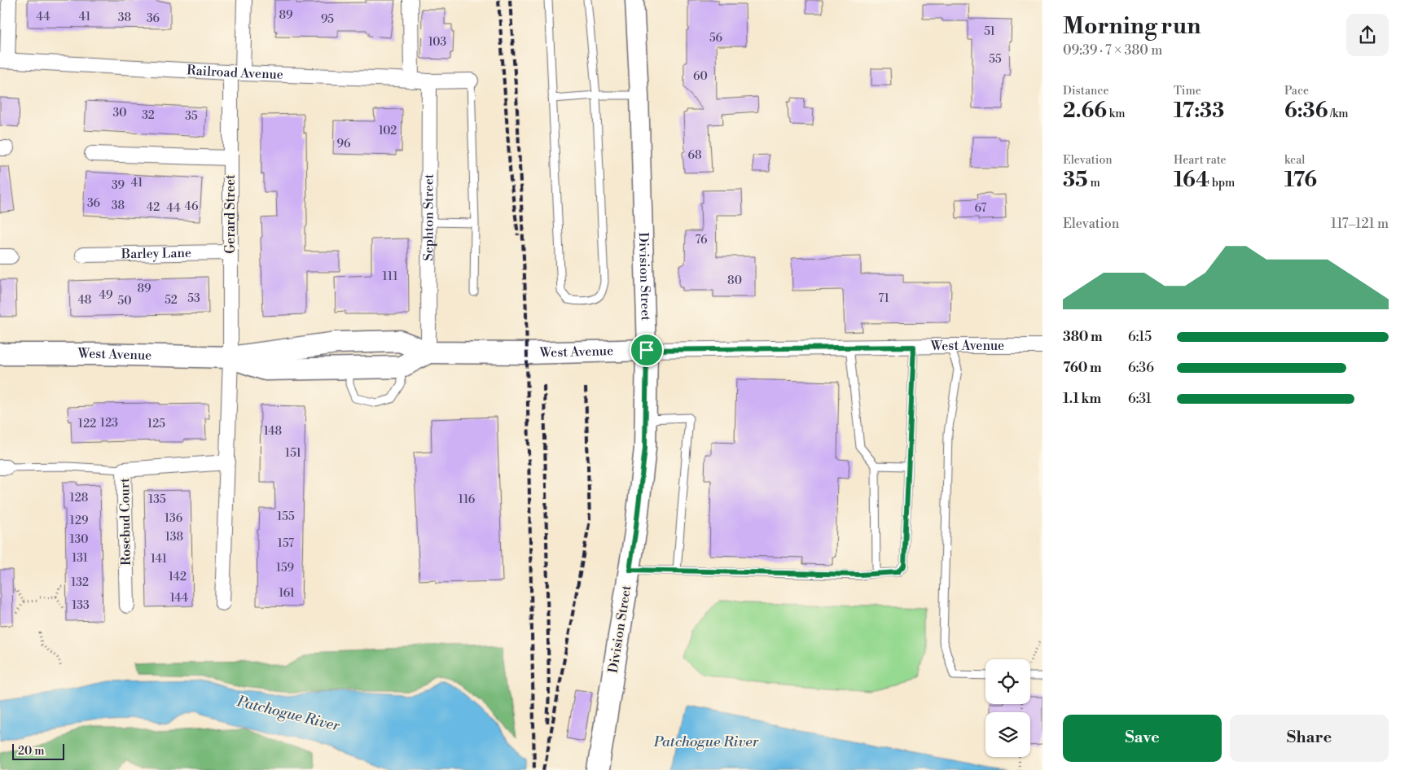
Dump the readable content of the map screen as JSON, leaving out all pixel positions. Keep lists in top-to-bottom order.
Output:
{
  "streets": {
    "main road": ["Division Street", "West Avenue"],
    "street": [
      "Railroad Avenue",
      "Gerard Street",
      "Sephton Street",
      "Barley Lane",
      "Rosebud Court"
    ]
  },
  "crossings": [
    ["Railroad Avenue", "Gerard Street"],
    ["Railroad Avenue", "Sephton Street"],
    ["Gerard Street", "Barley Lane"],
    ["Gerard Street", "West Avenue"],
    ["Sephton Street", "West Avenue"],
    ["Division Street", "West Avenue"]
  ],
  "water": ["Patchogue River"],
  "house_numbers": [
    "89",
    "44",
    "41",
    "38",
    "36",
    "95",
    "51",
    "56",
    "103",
    "55",
    "60",
    "30",
    "32",
    "35",
    "102",
    "96",
    "68",
    "41",
    "39",
    "36",
    "38",
    "46",
    "42",
    "44",
    "67",
    "76",
    "111",
    "80",
    "89",
    "49",
    "53",
    "71",
    "48",
    "52",
    "50",
    "123",
    "122",
    "125",
    "148",
    "151",
    "128",
    "135",
    "116",
    "155",
    "136",
    "129",
    "138",
    "130",
    "157",
    "131",
    "141",
    "159",
    "142",
    "132",
    "161",
    "144",
    "133"
  ],
  "scale_bar": "20 m",
  "page": {
    "heading": ["Morning run", "09:39 · 7 × 380 m"],
    "stats": [
      ["Distance", "2.66 km"],
      ["Time", "17:33"],
      ["Pace", "6:36 /km"],
      ["Elevation", "35 m"],
      ["Heart rate", "164 bpm"],
      ["kcal", "176"]
    ],
    "chart": ["Elevation", "117–121 m"],
    "list": [
      {
        "name": "380 m",
        "note": "6:15"
      },
      {
        "name": "760 m",
        "note": "6:36"
      },
      {
        "name": "1.1 km",
        "note": "6:31"
      }
    ],
    "buttons": ["Save", "Share"],
    "scale": "20 m"
  }
}
